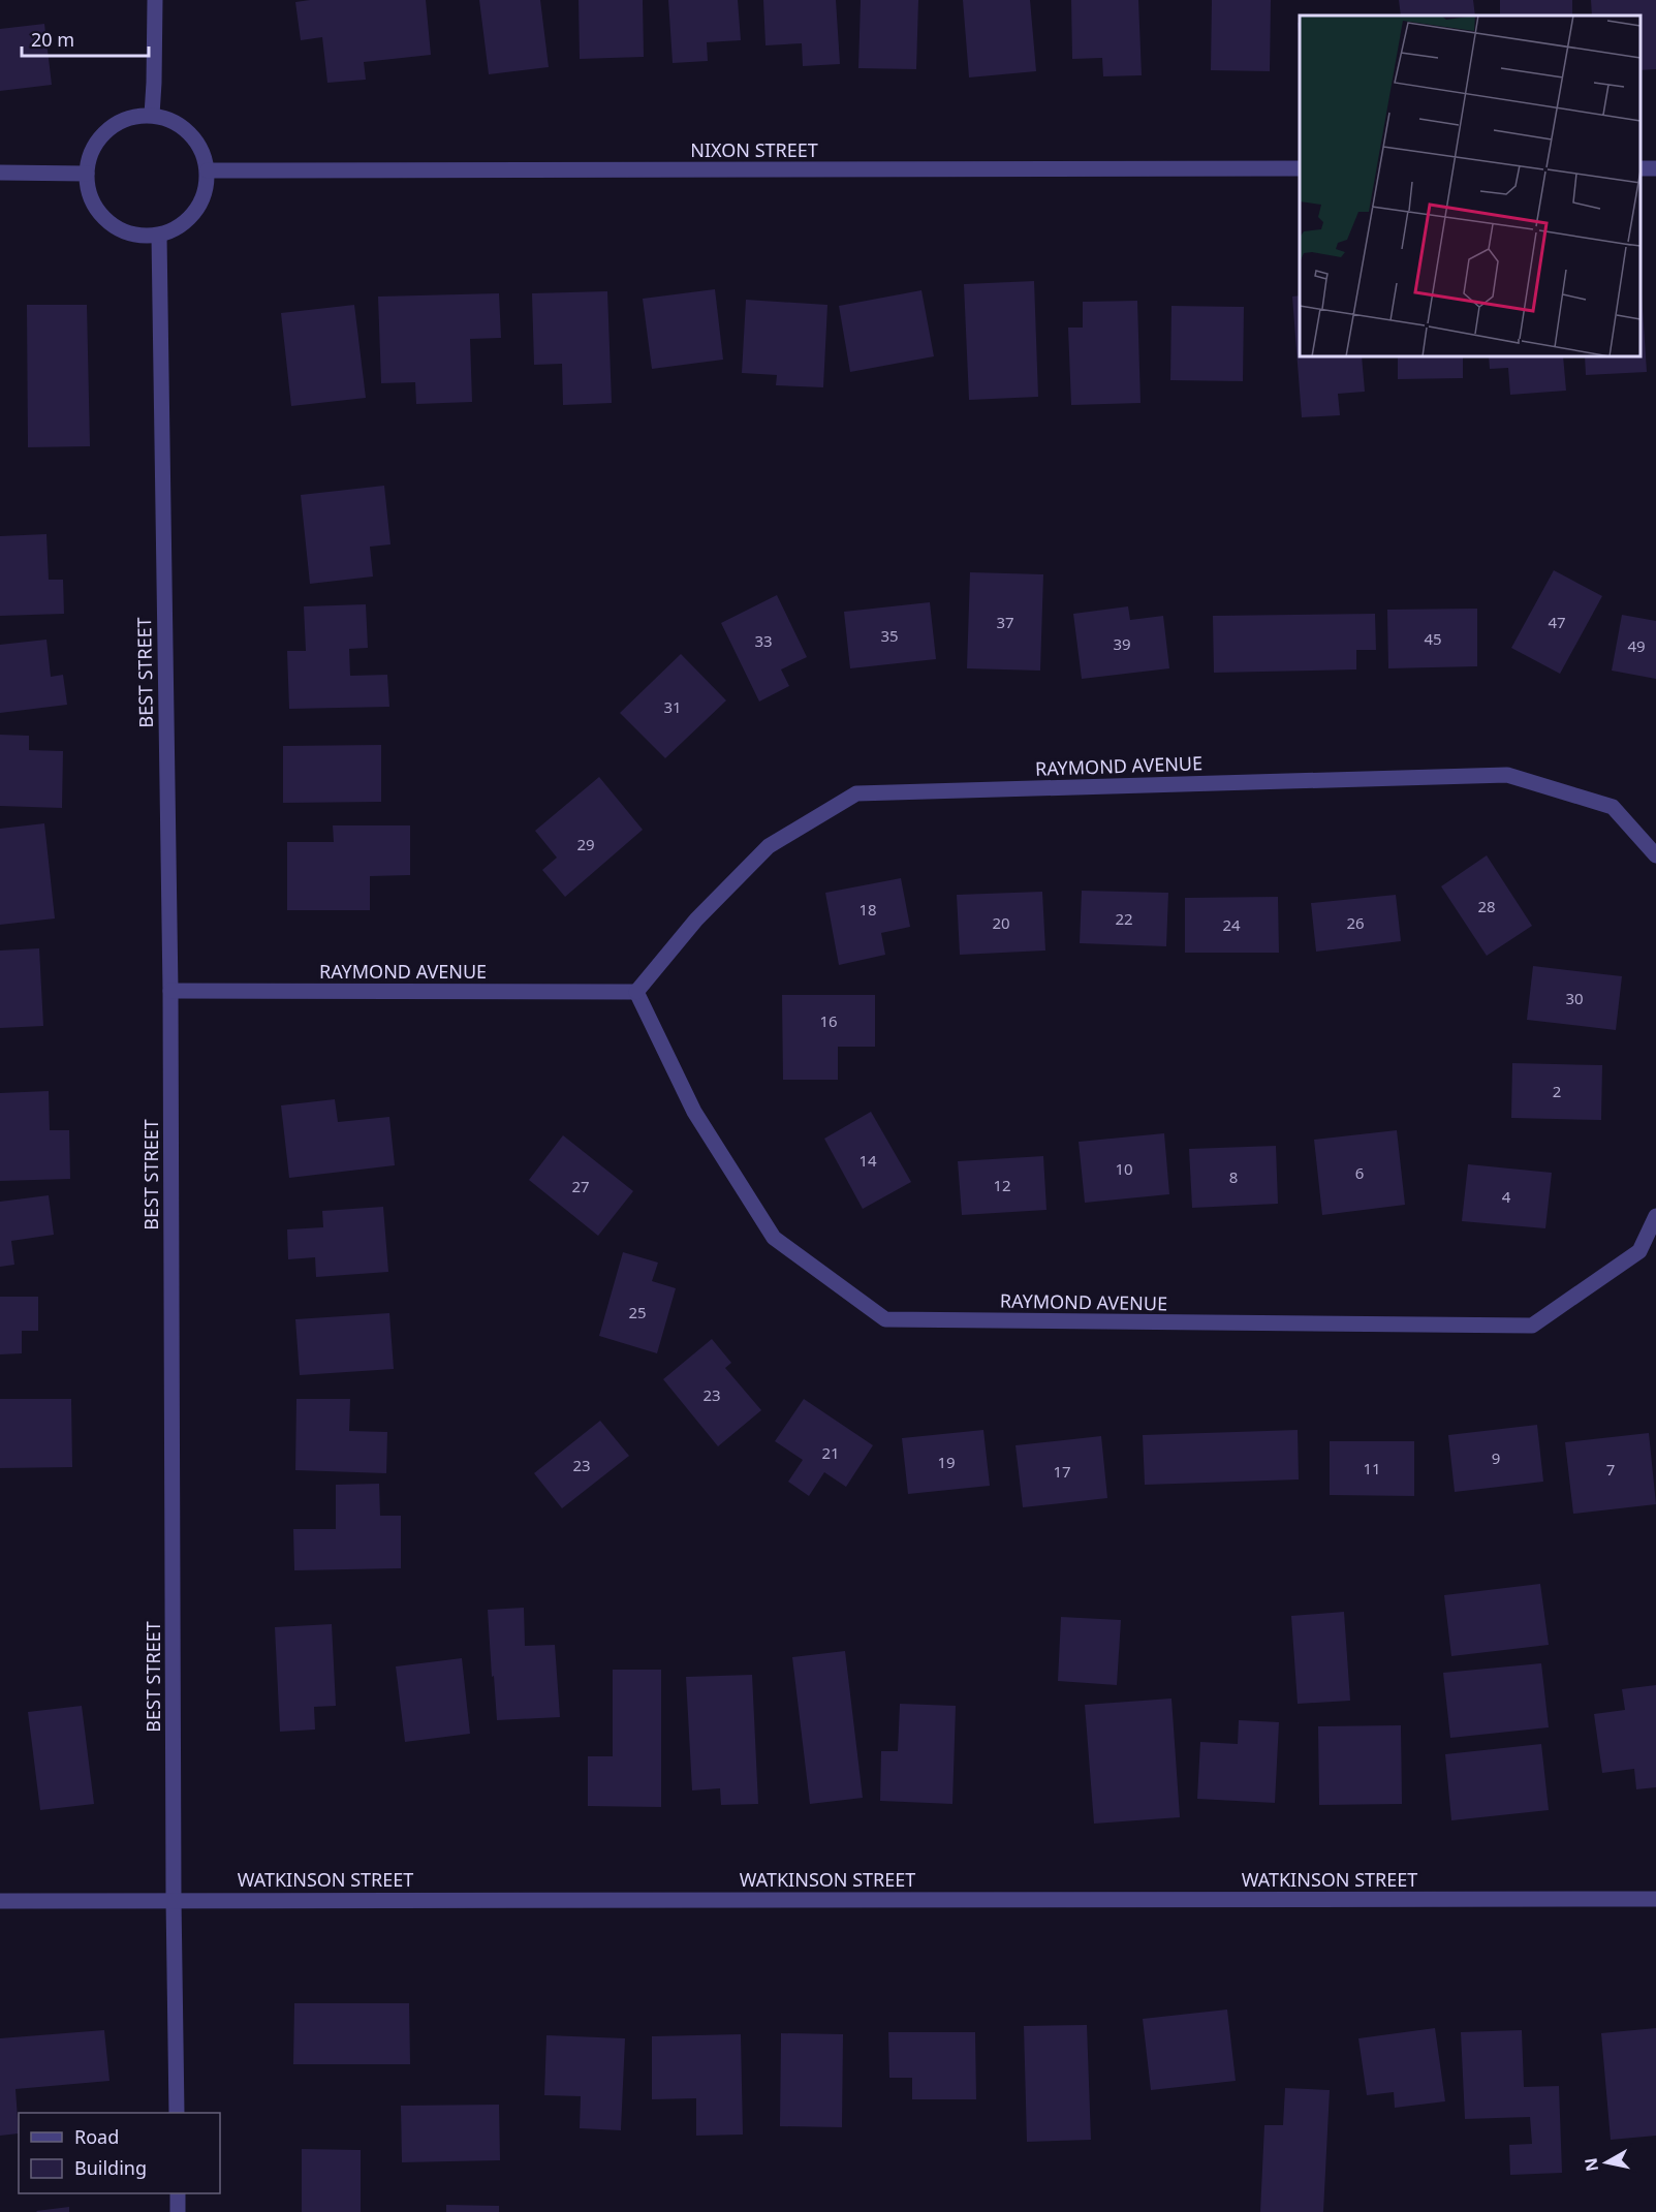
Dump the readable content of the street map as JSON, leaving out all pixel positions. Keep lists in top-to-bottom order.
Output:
{
  "streets": {
    "street": [
      "NIXON STREET",
      "BEST STREET",
      "RAYMOND AVENUE",
      "WATKINSON STREET"
    ]
  },
  "crossings": [
    ["NIXON STREET", "BEST STREET"],
    ["BEST STREET", "RAYMOND AVENUE"],
    ["BEST STREET", "WATKINSON STREET"]
  ],
  "house_numbers": [
    "37",
    "47",
    "35",
    "45",
    "33",
    "39",
    "49",
    "31",
    "29",
    "28",
    "18",
    "22",
    "20",
    "26",
    "24",
    "30",
    "16",
    "2",
    "14",
    "10",
    "6",
    "8",
    "12",
    "27",
    "4",
    "25",
    "23",
    "21",
    "9",
    "19",
    "23",
    "11",
    "7",
    "17"
  ],
  "legend": ["Road", "Building"],
  "scale_bar": "20 m",
  "north": "left"
}
